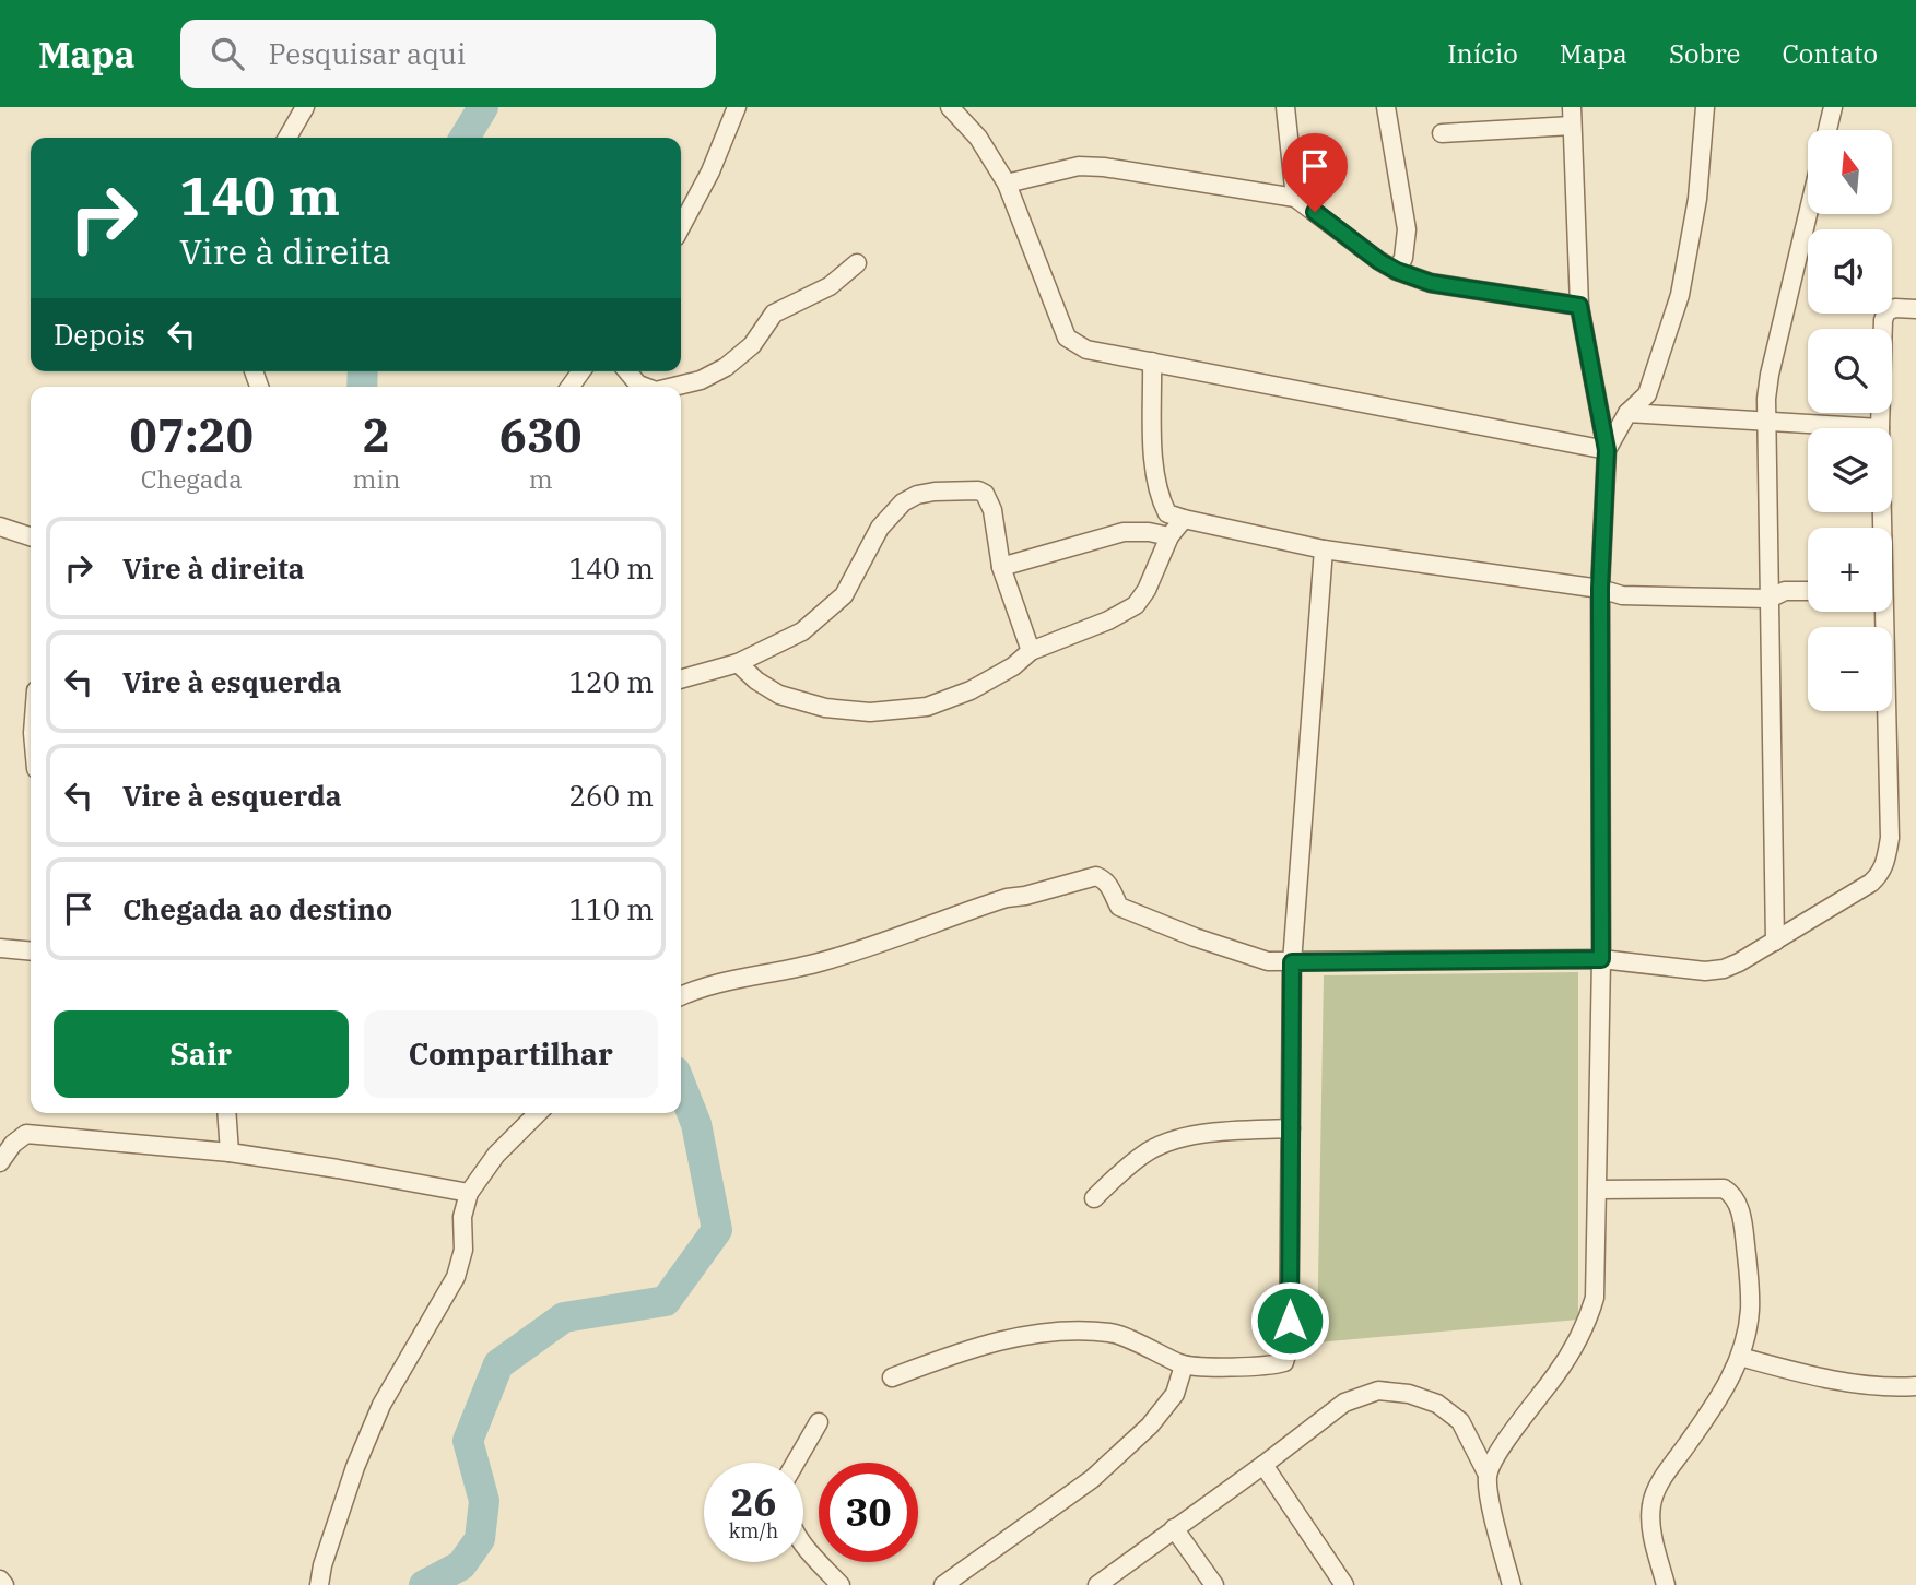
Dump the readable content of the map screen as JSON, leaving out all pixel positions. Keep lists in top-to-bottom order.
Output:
{
  "north": "top",
  "page": {
    "header": "Mapa",
    "search": "Pesquisar aqui",
    "nav": [
      "Início",
      "Mapa",
      "Sobre",
      "Contato"
    ],
    "map_buttons": ["+", "−"],
    "turn": ["140 m", "Vire à direita"],
    "then": "Depois",
    "eta": [
      "07:20",
      "Chegada",
      "2",
      "min",
      "630",
      "m"
    ],
    "list": [
      {
        "name": "Vire à direita",
        "value": "140 m"
      },
      {
        "name": "Vire à esquerda",
        "value": "120 m"
      },
      {
        "name": "Vire à esquerda",
        "value": "260 m"
      },
      {
        "name": "Chegada ao destino",
        "value": "110 m"
      }
    ],
    "buttons": ["Sair", "Compartilhar"],
    "speed": "26 km/h",
    "limit": "30"
  }
}
